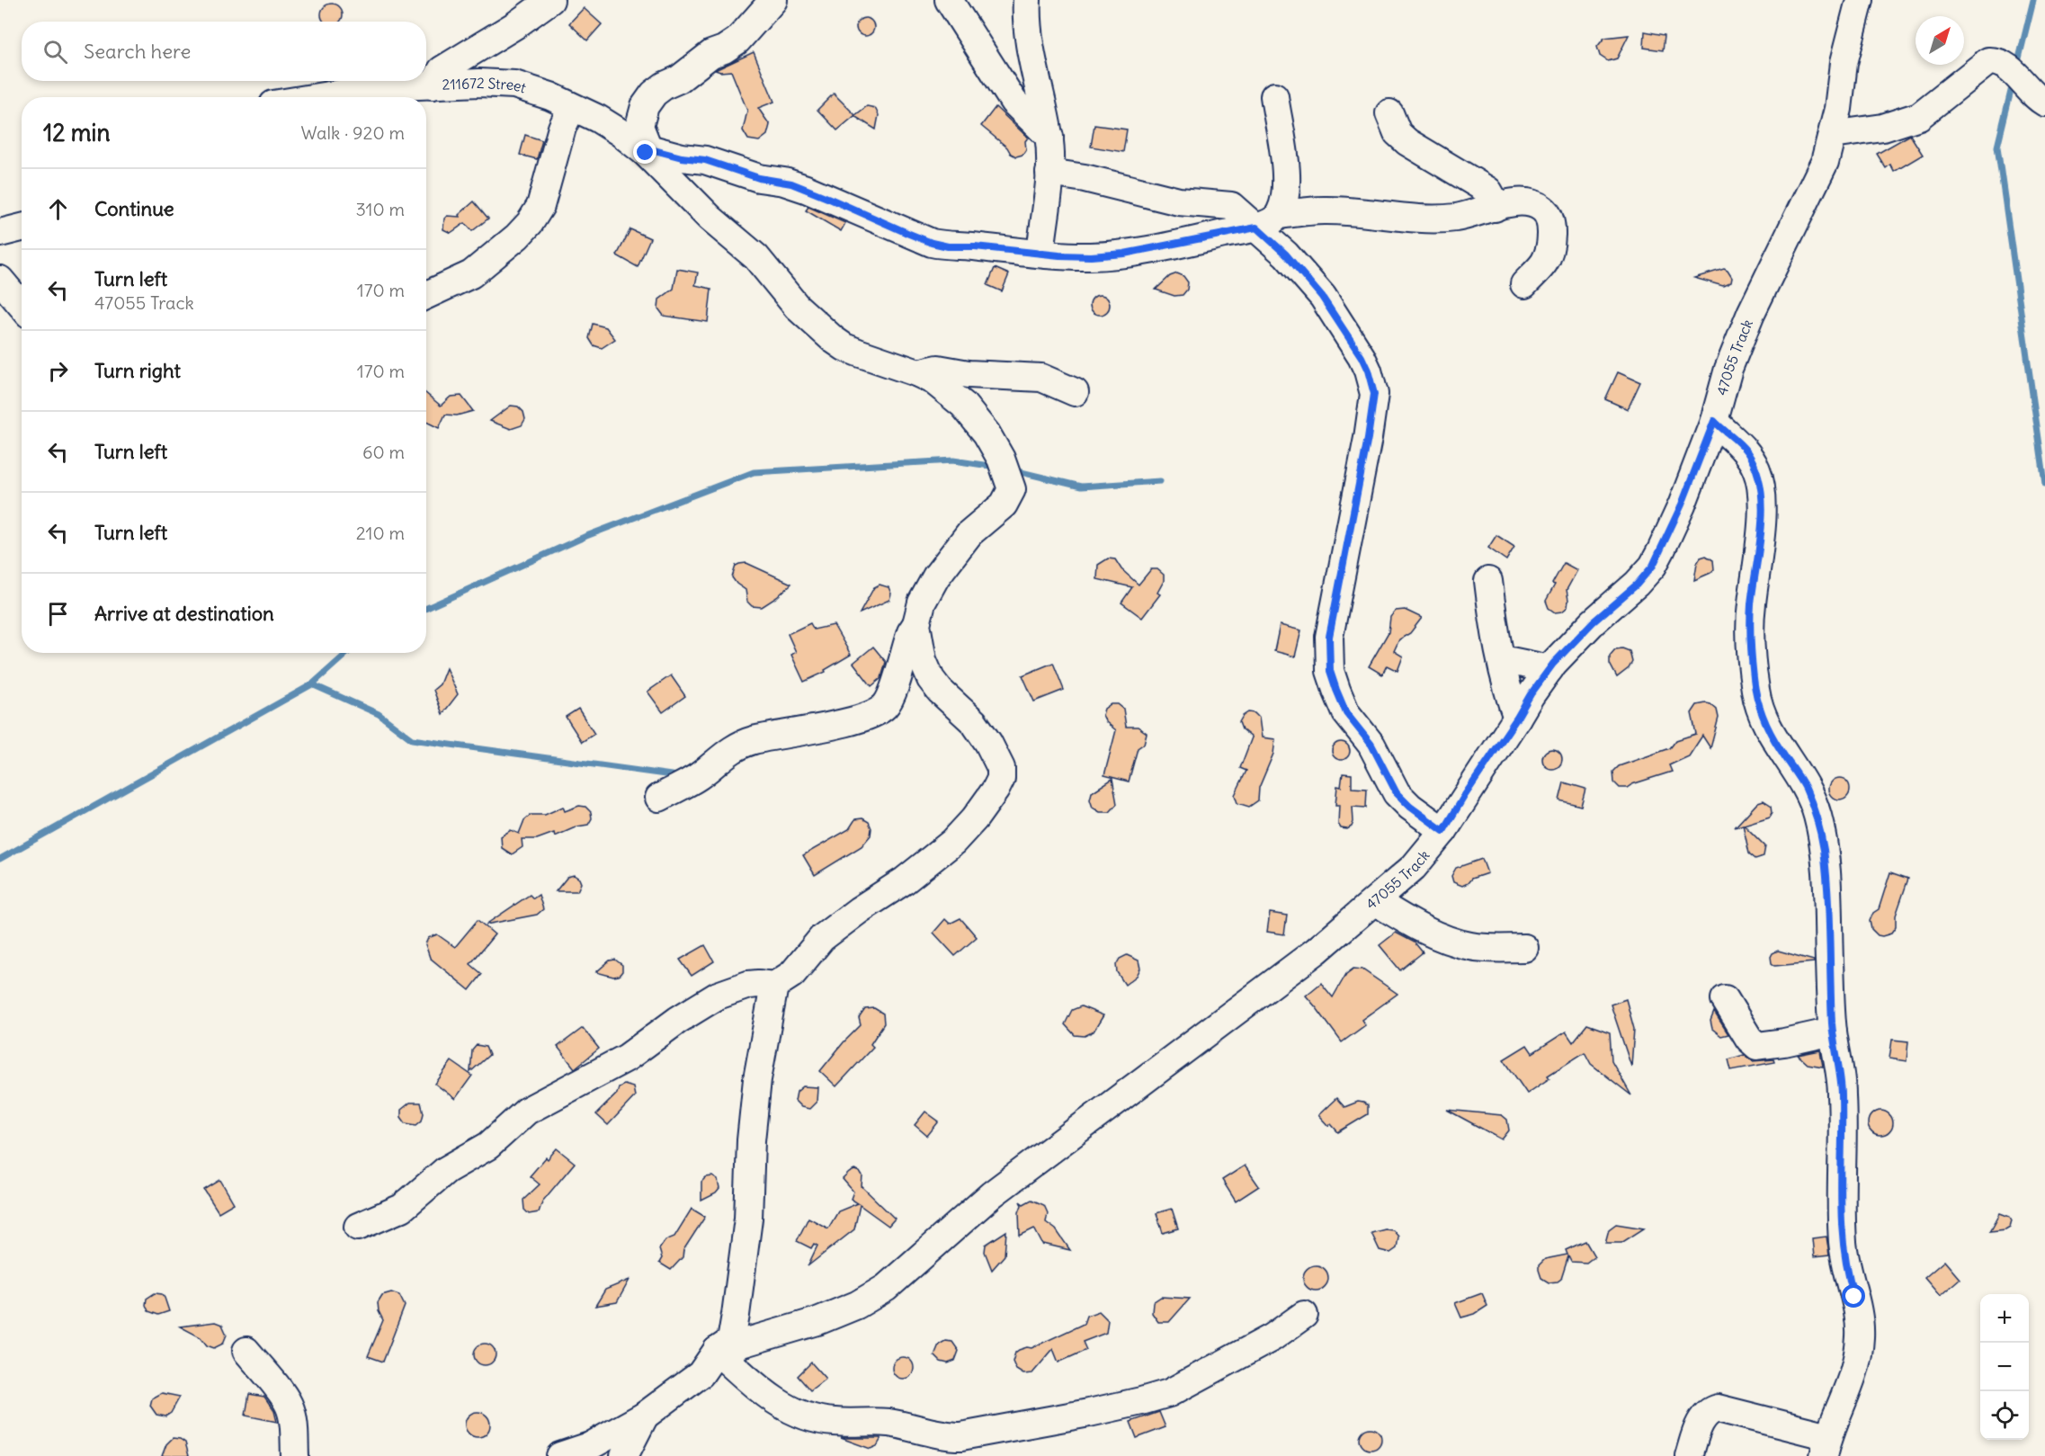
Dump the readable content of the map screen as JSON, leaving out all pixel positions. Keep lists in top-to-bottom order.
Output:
{
  "streets": {
    "street": ["211672 Street", "47055 Track"]
  },
  "north": "top right",
  "page": {
    "search": "Search here",
    "heading": ["12 min", "Walk · 920 m"],
    "list": [
      ["Continue", "310 m"],
      ["Turn left", "47055 Track", "170 m"],
      ["Turn right", "170 m"],
      ["Turn left", "60 m"],
      ["Turn left", "210 m"],
      "Arrive at destination"
    ],
    "map_buttons": ["+", "−"]
  }
}
